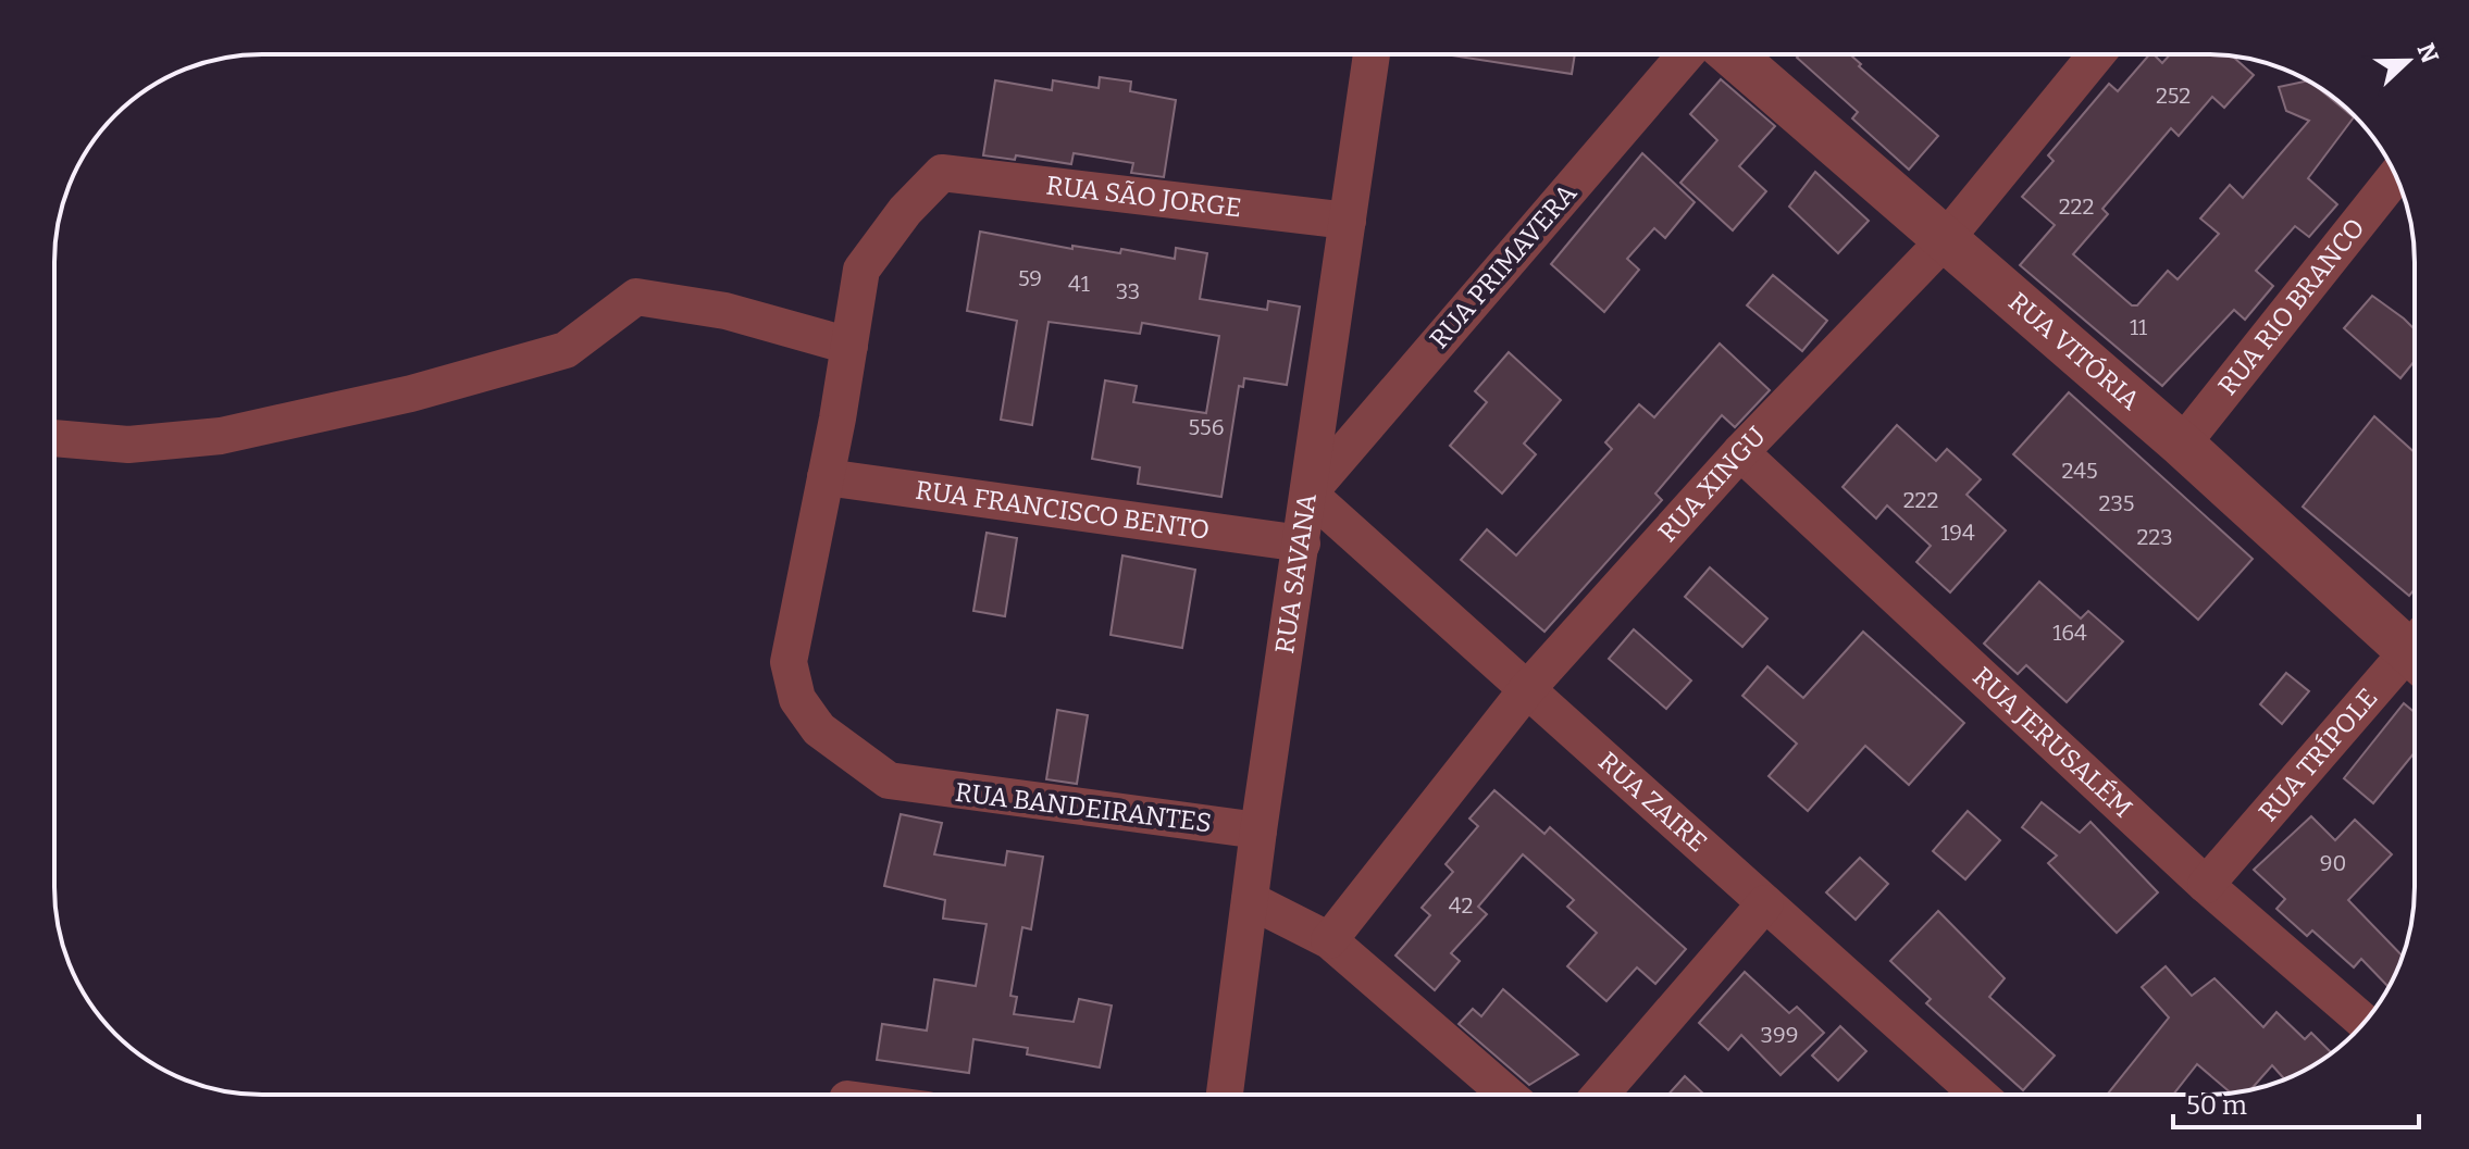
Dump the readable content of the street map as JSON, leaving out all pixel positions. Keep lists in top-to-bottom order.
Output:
{
  "streets": {
    "street": [
      "RUA SÃO JORGE",
      "RUA PRIMAVERA",
      "RUA RIO BRANCO",
      "RUA VITÓRIA",
      "RUA XINGU",
      "RUA FRANCISCO BENTO",
      "RUA SAVANA",
      "RUA JERUSALÉM",
      "RUA TRÍPOLE",
      "RUA ZAIRE",
      "RUA BANDEIRANTES"
    ]
  },
  "crossings": [
    ["RUA SÃO JORGE", "RUA SAVANA"],
    ["RUA SÃO JORGE", "RUA BANDEIRANTES"],
    ["RUA PRIMAVERA", "RUA SAVANA"],
    ["RUA PRIMAVERA", "RUA ZAIRE"],
    ["RUA RIO BRANCO", "RUA VITÓRIA"],
    ["RUA VITÓRIA", "RUA XINGU"],
    ["RUA XINGU", "RUA JERUSALÉM"],
    ["RUA XINGU", "RUA ZAIRE"],
    ["RUA FRANCISCO BENTO", "RUA SAVANA"],
    ["RUA FRANCISCO BENTO", "RUA BANDEIRANTES"],
    ["RUA SAVANA", "RUA ZAIRE"],
    ["RUA SAVANA", "RUA BANDEIRANTES"],
    ["RUA JERUSALÉM", "RUA TRÍPOLE"]
  ],
  "house_numbers": [
    "252",
    "222",
    "59",
    "41",
    "33",
    "11",
    "556",
    "245",
    "222",
    "235",
    "194",
    "223",
    "164",
    "90",
    "42",
    "399"
  ],
  "scale_bar": "50 m",
  "north": "right"
}
